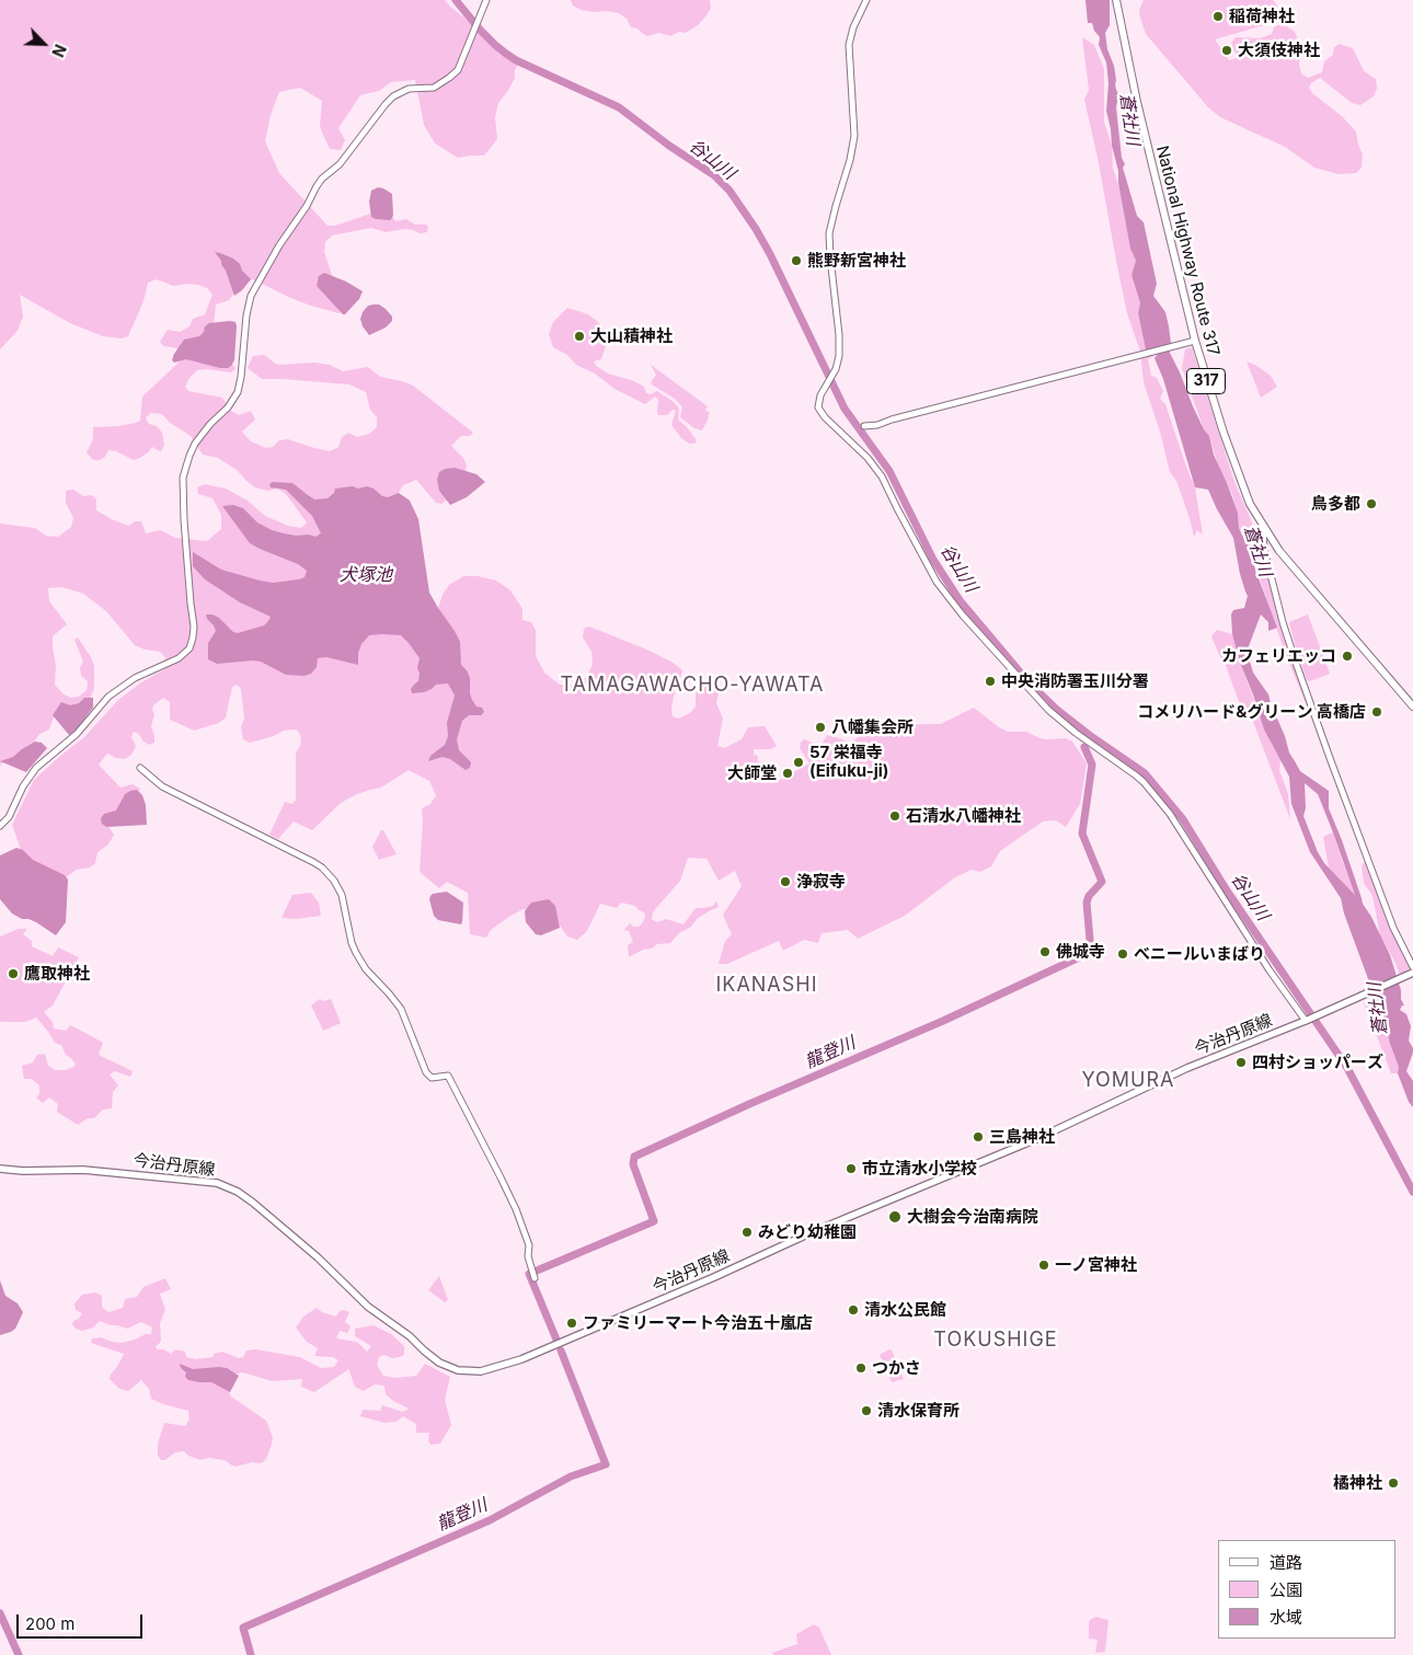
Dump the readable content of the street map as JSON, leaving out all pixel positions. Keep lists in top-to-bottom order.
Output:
{
  "streets": {
    "highway": ["National Highway Route 317", "317"],
    "main road": ["今治丹原線"]
  },
  "districts": [
    "TAMAGAWACHO-YAWATA",
    "IKANASHI",
    "YOMURA",
    "TOKUSHIGE"
  ],
  "water": [
    "蒼社川",
    "谷山川",
    "犬塚池",
    "龍登川"
  ],
  "places": [
    "稲荷神社",
    "大須伎神社",
    "熊野新宮神社",
    "大山積神社",
    "鳥多都",
    "カフェリエッコ",
    "中央消防署玉川分署",
    "コメリハード&グリーン 高橋店",
    "八幡集会所",
    "57 栄福寺 (Eifuku-ji)",
    "大師堂",
    "石清水八幡神社",
    "浄寂寺",
    "佛城寺",
    "べニールいまばり",
    "鷹取神社",
    "四村ショッパーズ",
    "三島神社",
    "市立清水小学校",
    "大樹会今治南病院",
    "みどり幼稚園",
    "一ノ宮神社",
    "清水公民館",
    "ファミリーマート今治五十嵐店",
    "つかさ",
    "清水保育所",
    "橘神社"
  ],
  "legend": ["道路", "公園", "水域"],
  "scale_bar": "200 m",
  "north": "bottom right"
}
